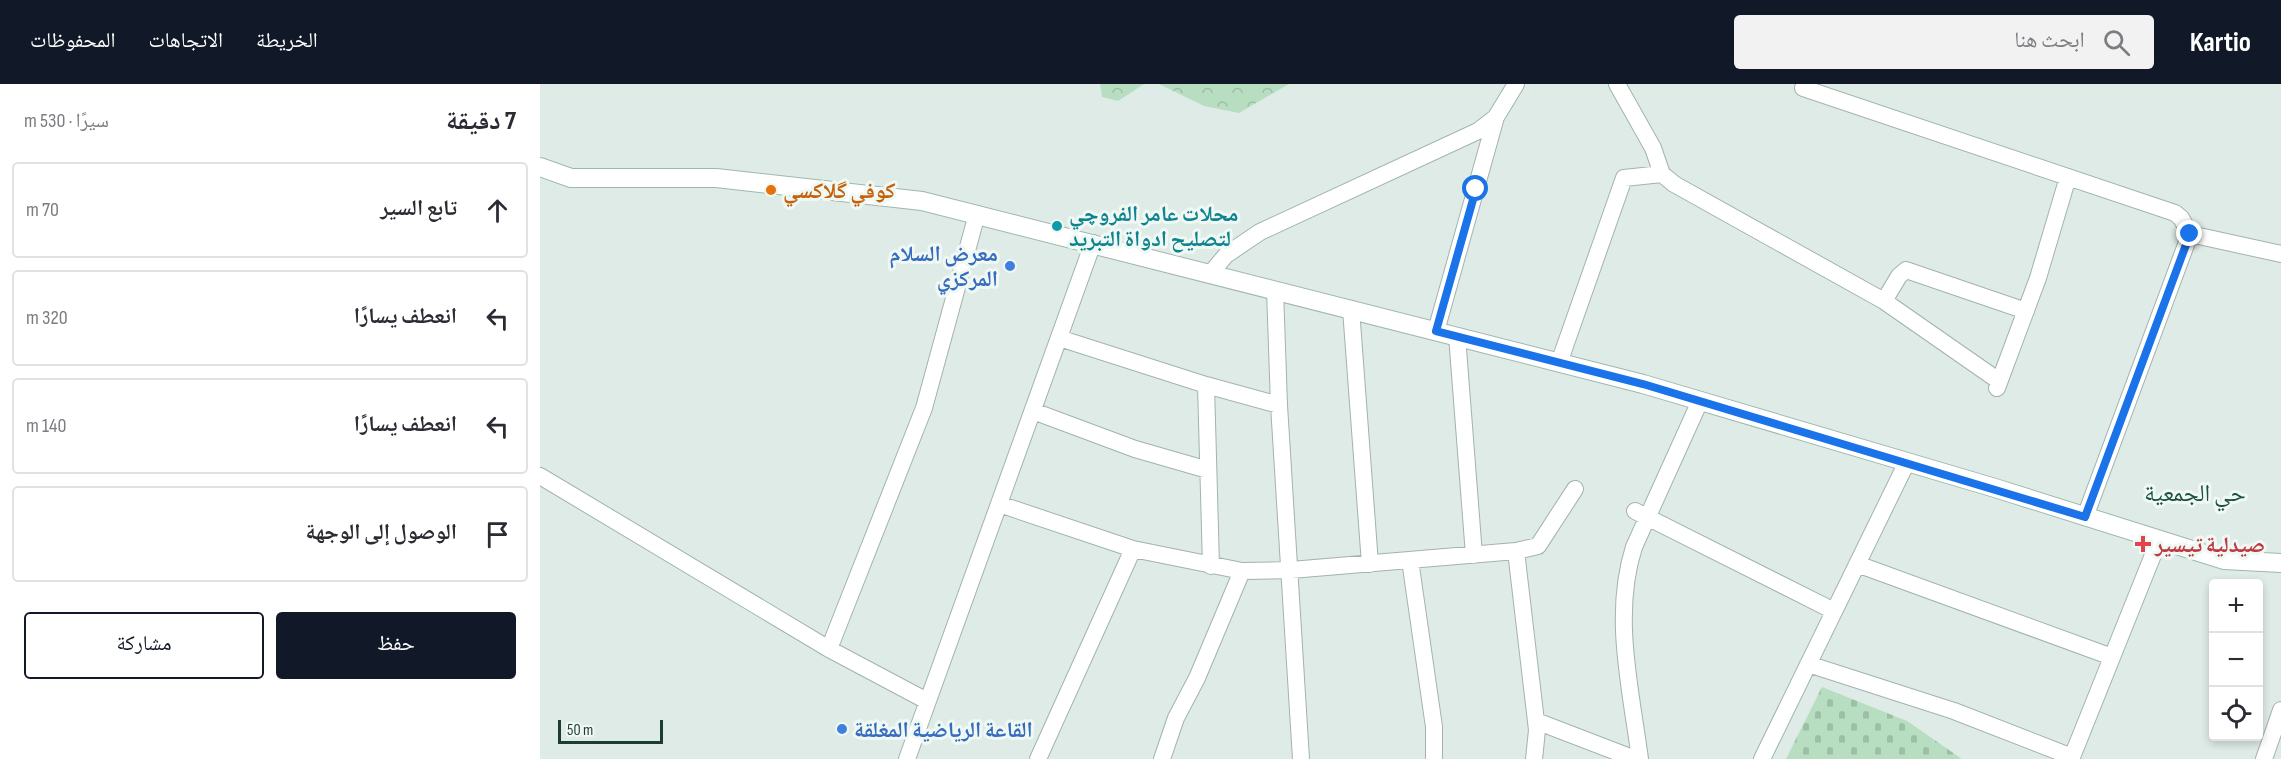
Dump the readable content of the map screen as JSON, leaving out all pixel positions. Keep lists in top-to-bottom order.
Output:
{
  "districts": ["حي الجمعية"],
  "places": {
    "other": [
      "كوفي گلاكسي",
      "محلات عامر الفروچي لتصليح ادواة التبريد",
      "معرض السلام المركزي",
      "القاعة الرياضية المغلقة"
    ],
    "health": ["صيدلية تيسير"]
  },
  "scale_bar": "50 m",
  "page": {
    "header": "Kartio",
    "search": "ابحث هنا",
    "nav": ["الخريطة", "الاتجاهات", "المحفوظات"],
    "heading": ["7 دقيقة", "سيرًا · 530 m"],
    "list": [
      ["تابع السير", "70 m"],
      ["انعطف يسارًا", "320 m"],
      ["انعطف يسارًا", "140 m"],
      "الوصول إلى الوجهة"
    ],
    "map_buttons": ["+", "−"],
    "buttons": ["حفظ", "مشاركة"],
    "scale": "50 m"
  }
}
